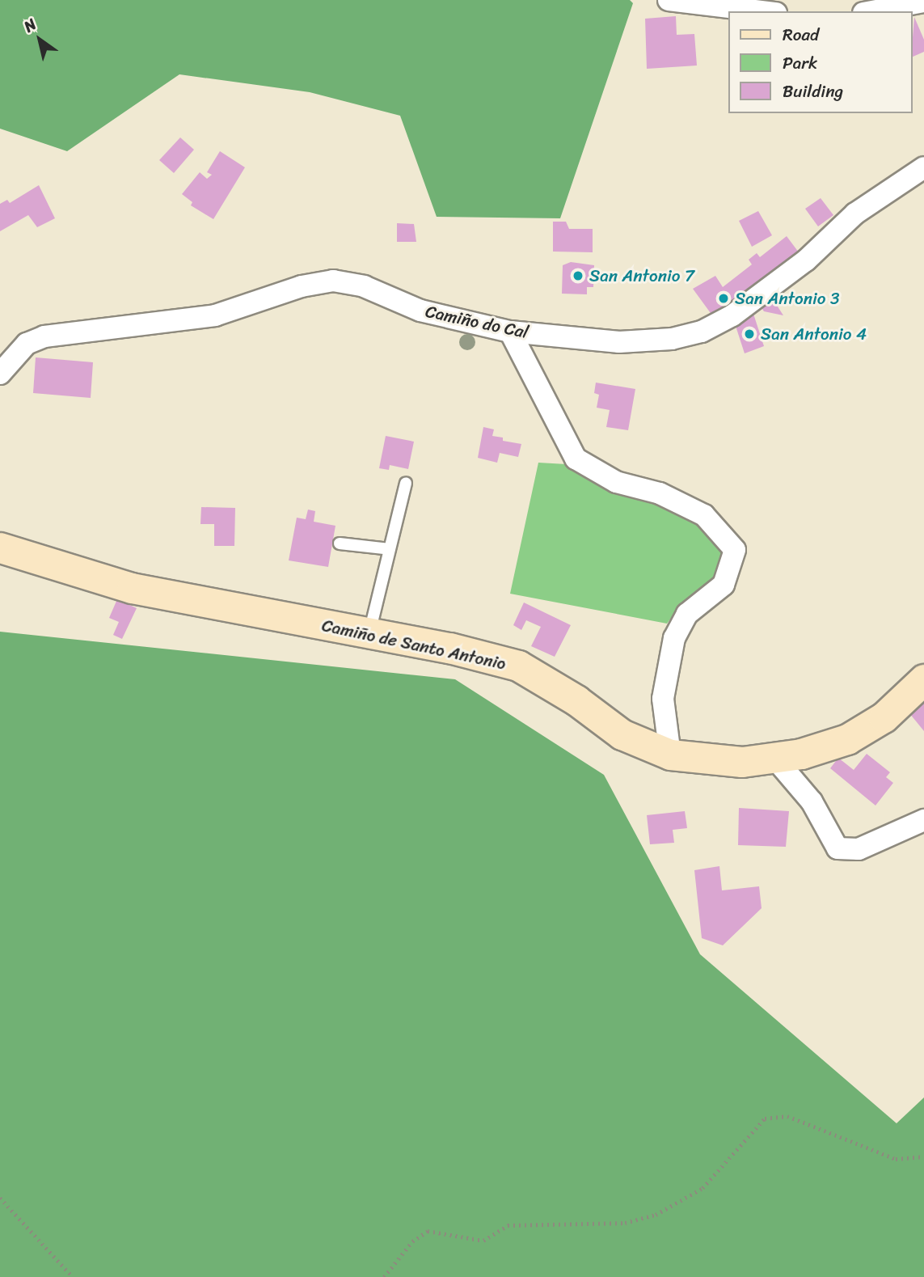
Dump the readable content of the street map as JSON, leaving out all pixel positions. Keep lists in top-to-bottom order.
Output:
{
  "streets": {
    "street": ["Camiño do Cal", "Camiño de Santo Antonio"]
  },
  "places": ["San Antonio 7", "San Antonio 3", "San Antonio 4"],
  "legend": ["Road", "Park", "Building"],
  "north": "top left"
}
